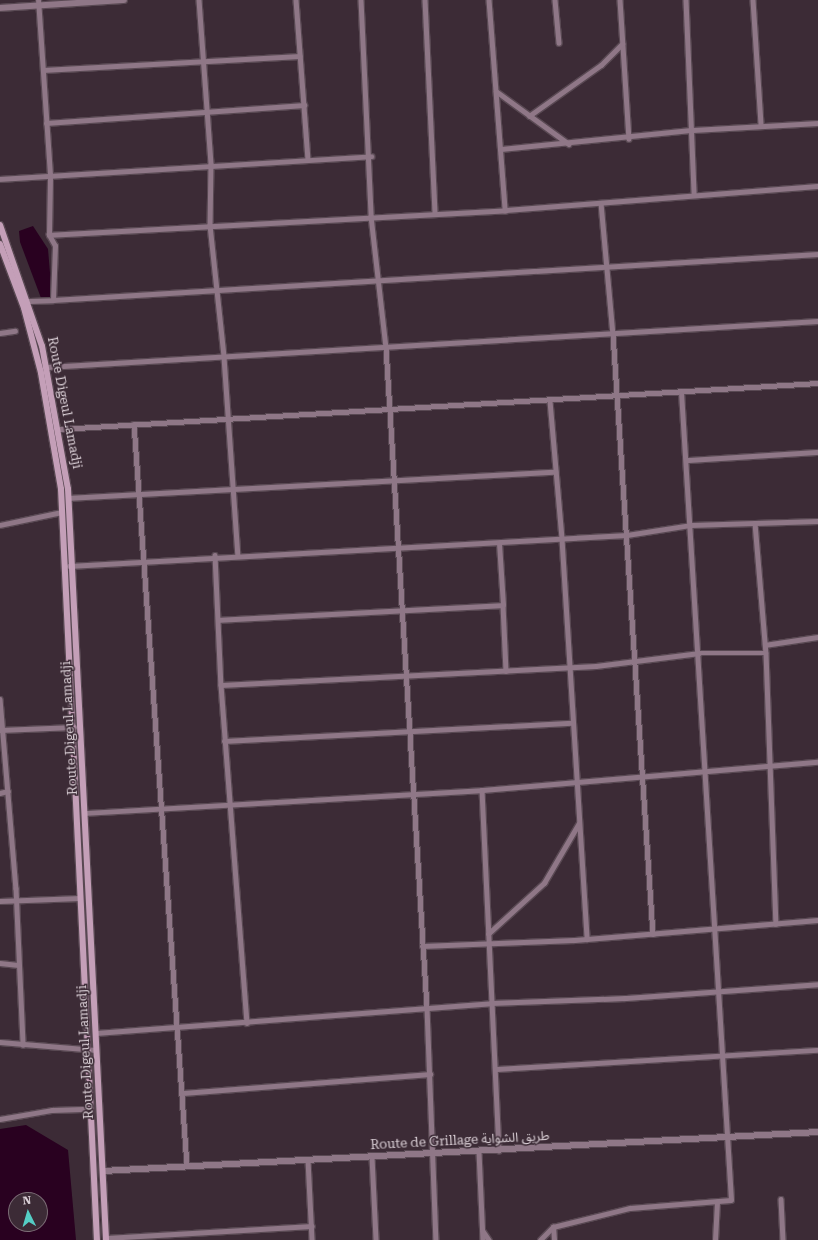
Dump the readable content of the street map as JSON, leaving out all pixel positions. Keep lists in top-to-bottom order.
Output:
{
  "streets": {
    "main road": ["Route Digeul Lamadji"],
    "street": ["Route de Grillage طريق الشواية"]
  },
  "crossings": [
    ["Route Digeul Lamadji", "Route de Grillage طريق الشواية"]
  ],
  "north": "top"
}
